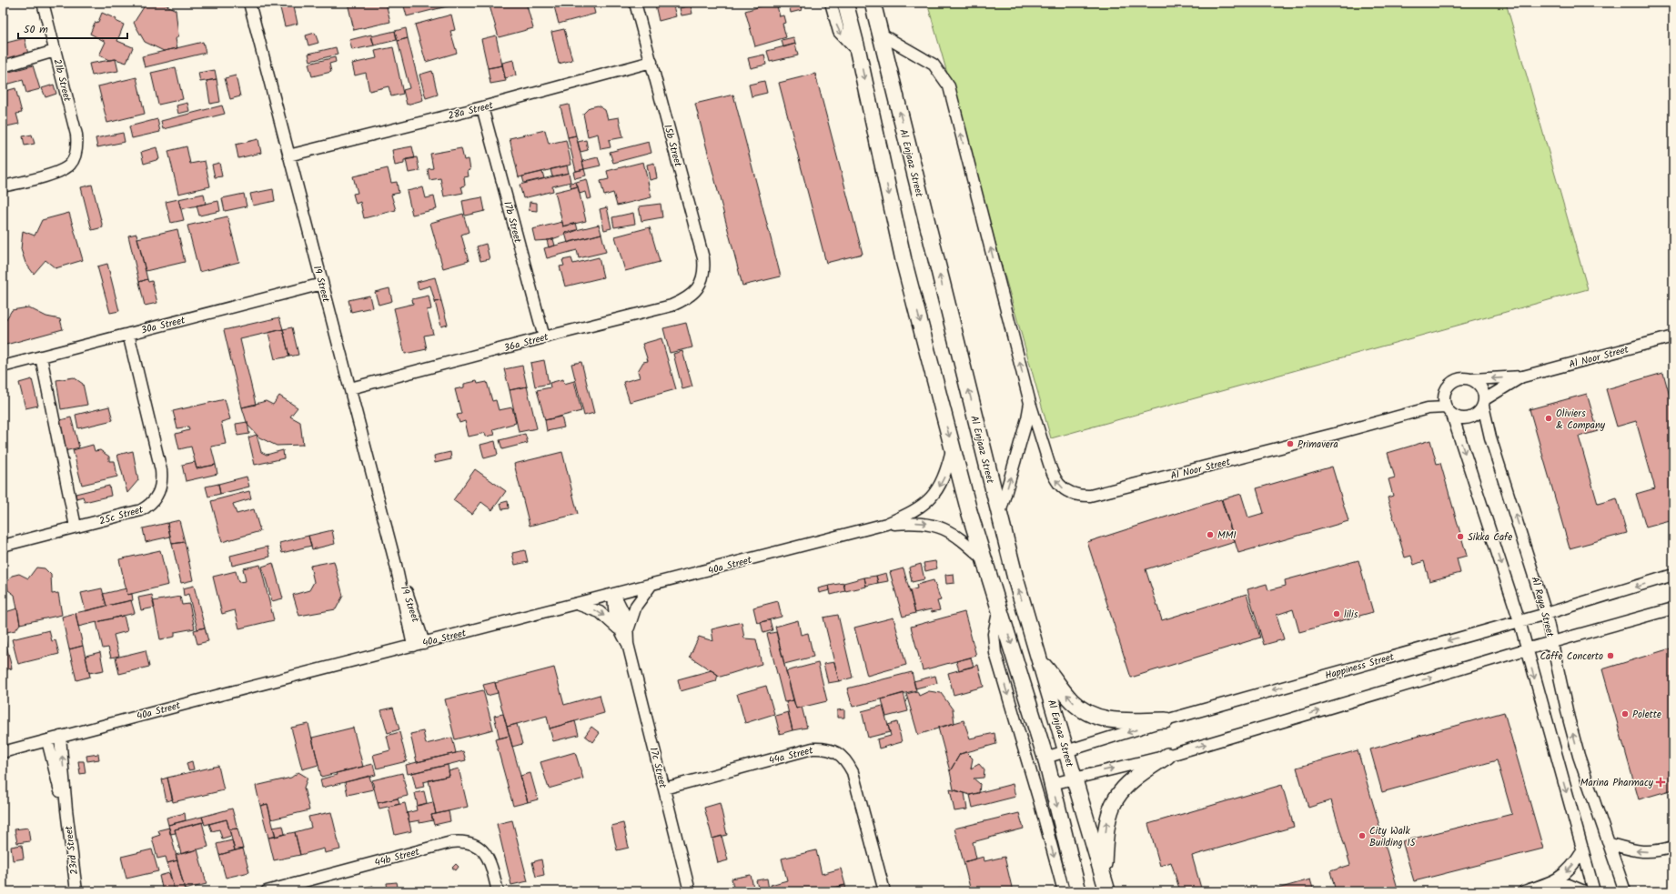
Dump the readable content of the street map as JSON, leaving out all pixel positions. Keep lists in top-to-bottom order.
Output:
{
  "streets": {
    "street": [
      "21b Street",
      "28a Street",
      "15b Street",
      "Al Enjaaz Street",
      "17b Street",
      "19 Street",
      "30a Street",
      "36a Street",
      "Al Noor Street",
      "25c Street",
      "40a Street",
      "Al Raya Street",
      "Happiness Street",
      "44a Street",
      "17c Street",
      "23rd Street",
      "44b Street"
    ]
  },
  "crossings": [
    ["28a Street", "15b Street"],
    ["28a Street", "17b Street"],
    ["28a Street", "19 Street"],
    ["15b Street", "36a Street"],
    ["Al Enjaaz Street", "Al Noor Street"],
    ["Al Enjaaz Street", "Happiness Street"],
    ["17b Street", "36a Street"],
    ["19 Street", "30a Street"],
    ["19 Street", "36a Street"],
    ["19 Street", "40a Street"],
    ["30a Street", "25c Street"],
    ["Al Noor Street", "Al Raya Street"],
    ["40a Street", "17c Street"],
    ["40a Street", "23rd Street"],
    ["Al Raya Street", "Happiness Street"],
    ["44a Street", "17c Street"]
  ],
  "places": {
    "other": [
      "Oliviers & Company",
      "Primavera",
      "MMI",
      "Sikka Cafe",
      "lilis",
      "Caffe Concerto",
      "Polette",
      "City Walk Building 15"
    ],
    "health": ["Marina Pharmacy"]
  },
  "scale_bar": "50 m"
}
